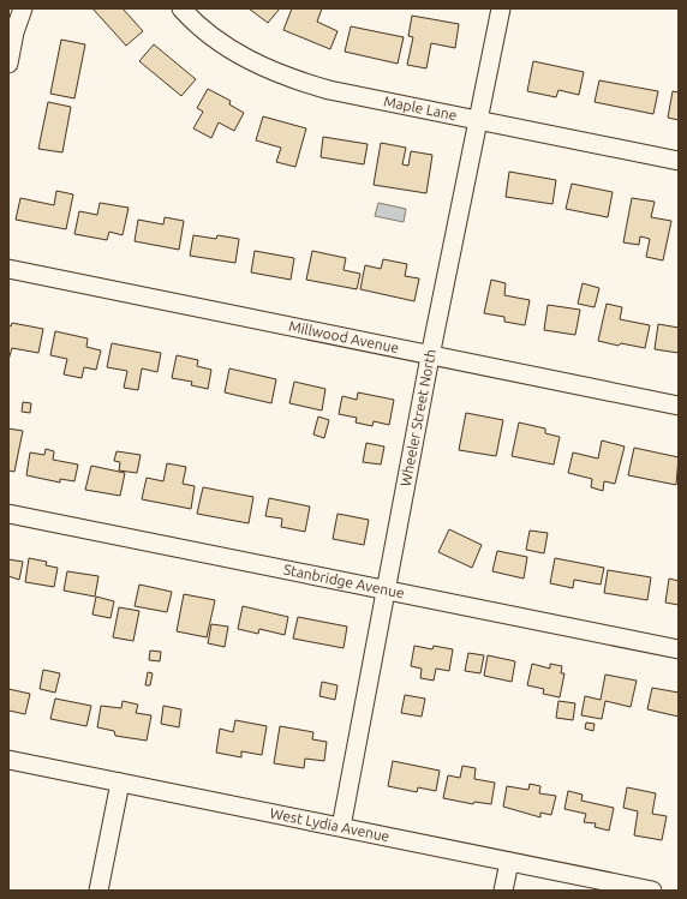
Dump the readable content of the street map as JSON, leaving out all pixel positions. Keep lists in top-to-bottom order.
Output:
{
  "streets": {
    "street": [
      "Maple Lane",
      "Millwood Avenue",
      "Wheeler Street North",
      "Stanbridge Avenue",
      "West Lydia Avenue"
    ]
  },
  "crossings": [
    ["Maple Lane", "Wheeler Street North"],
    ["Millwood Avenue", "Wheeler Street North"],
    ["Wheeler Street North", "Stanbridge Avenue"],
    ["Wheeler Street North", "West Lydia Avenue"]
  ]
}
